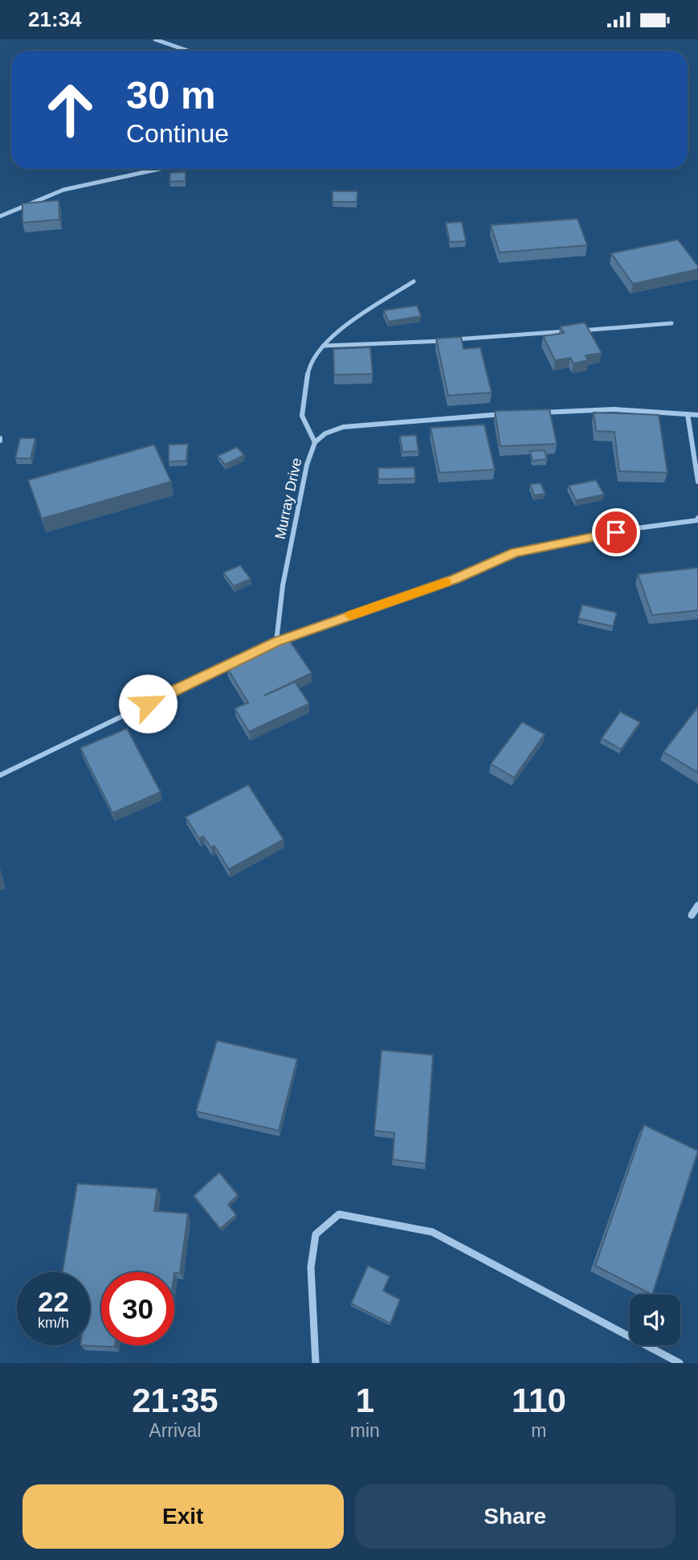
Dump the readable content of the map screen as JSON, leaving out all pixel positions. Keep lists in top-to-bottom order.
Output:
{
  "streets": {
    "street": ["Murray Drive"]
  },
  "page": {
    "status": "21:34",
    "turn": ["30 m", "Continue"],
    "speed": "22 km/h",
    "limit": "30",
    "eta": [
      "21:35",
      "Arrival",
      "1",
      "min",
      "110",
      "m"
    ],
    "buttons": ["Exit", "Share"]
  }
}
